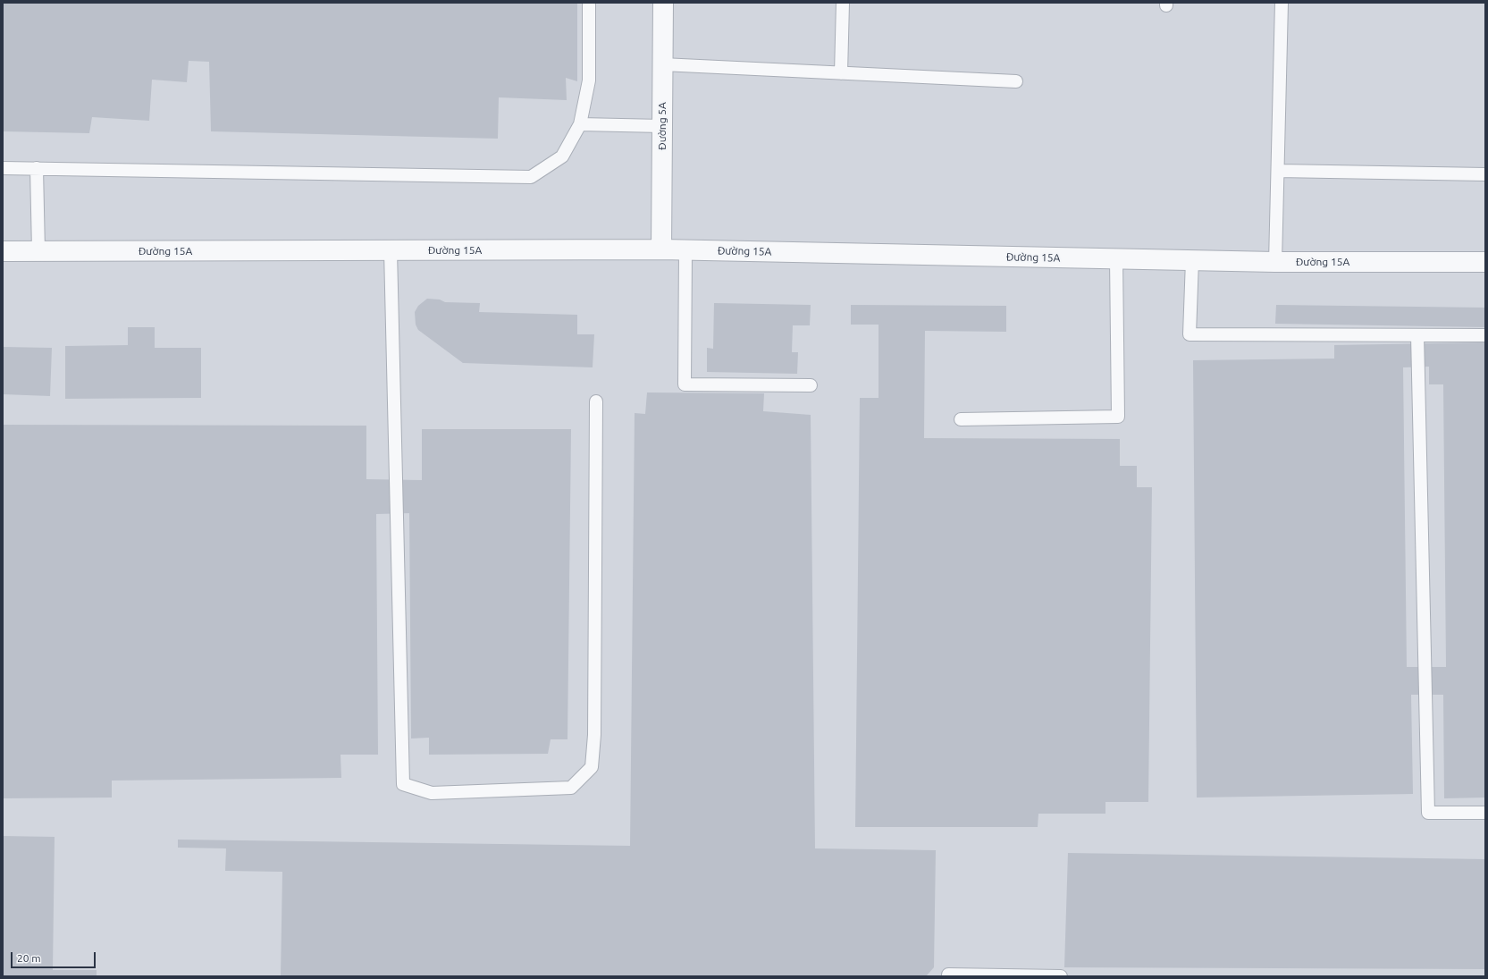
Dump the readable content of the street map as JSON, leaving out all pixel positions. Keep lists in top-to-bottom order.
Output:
{
  "streets": {
    "street": ["Đường 5A", "Đường 15A"]
  },
  "crossings": [
    ["Đường 5A", "Đường 15A"]
  ],
  "scale_bar": "20 m"
}
